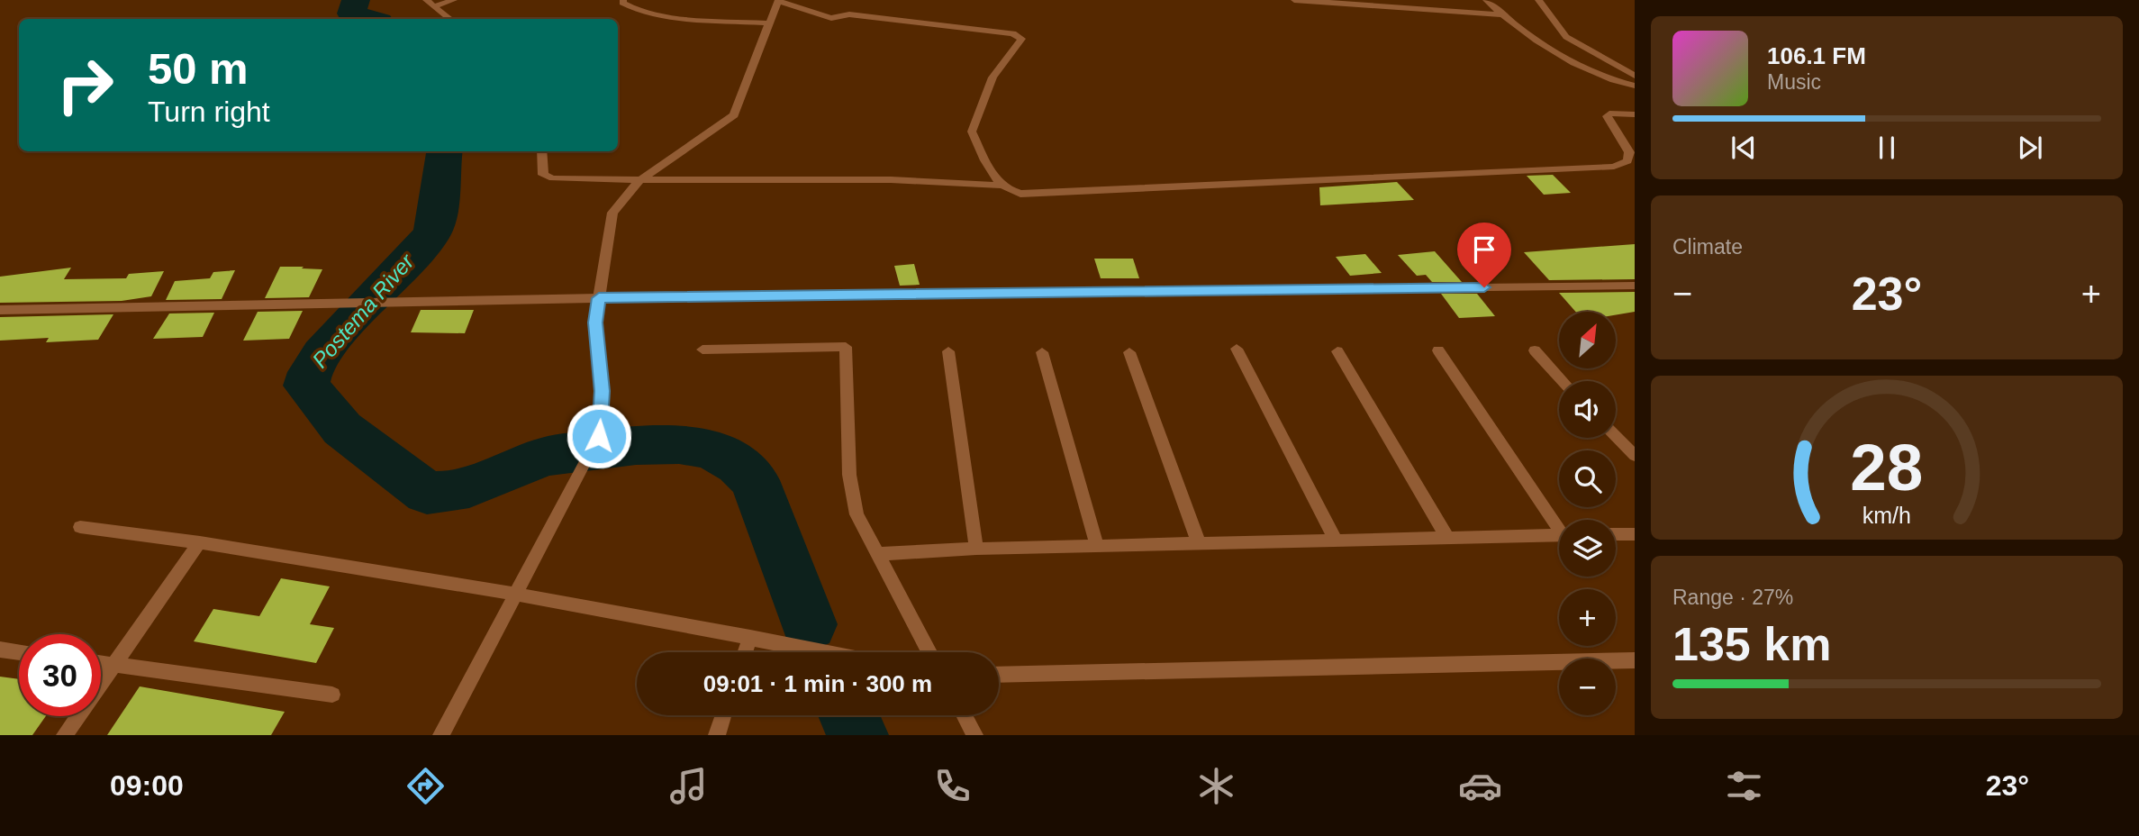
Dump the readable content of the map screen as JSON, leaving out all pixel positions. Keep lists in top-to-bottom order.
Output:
{
  "water": ["Postema River"],
  "north": "top right",
  "page": {
    "turn": ["50 m", "Turn right"],
    "song": ["106.1 FM", "Music"],
    "tile": [
      "Climate",
      ["Range · 27%", "135 km"]
    ],
    "heat": ["−", "23°", "+"],
    "map_buttons": ["+", "−"],
    "limit": "30",
    "trip": "09:01 · 1 min · 300 m",
    "tabs": ["09:00", "23°"],
    "gauge": ["28", "km/h"]
  }
}
